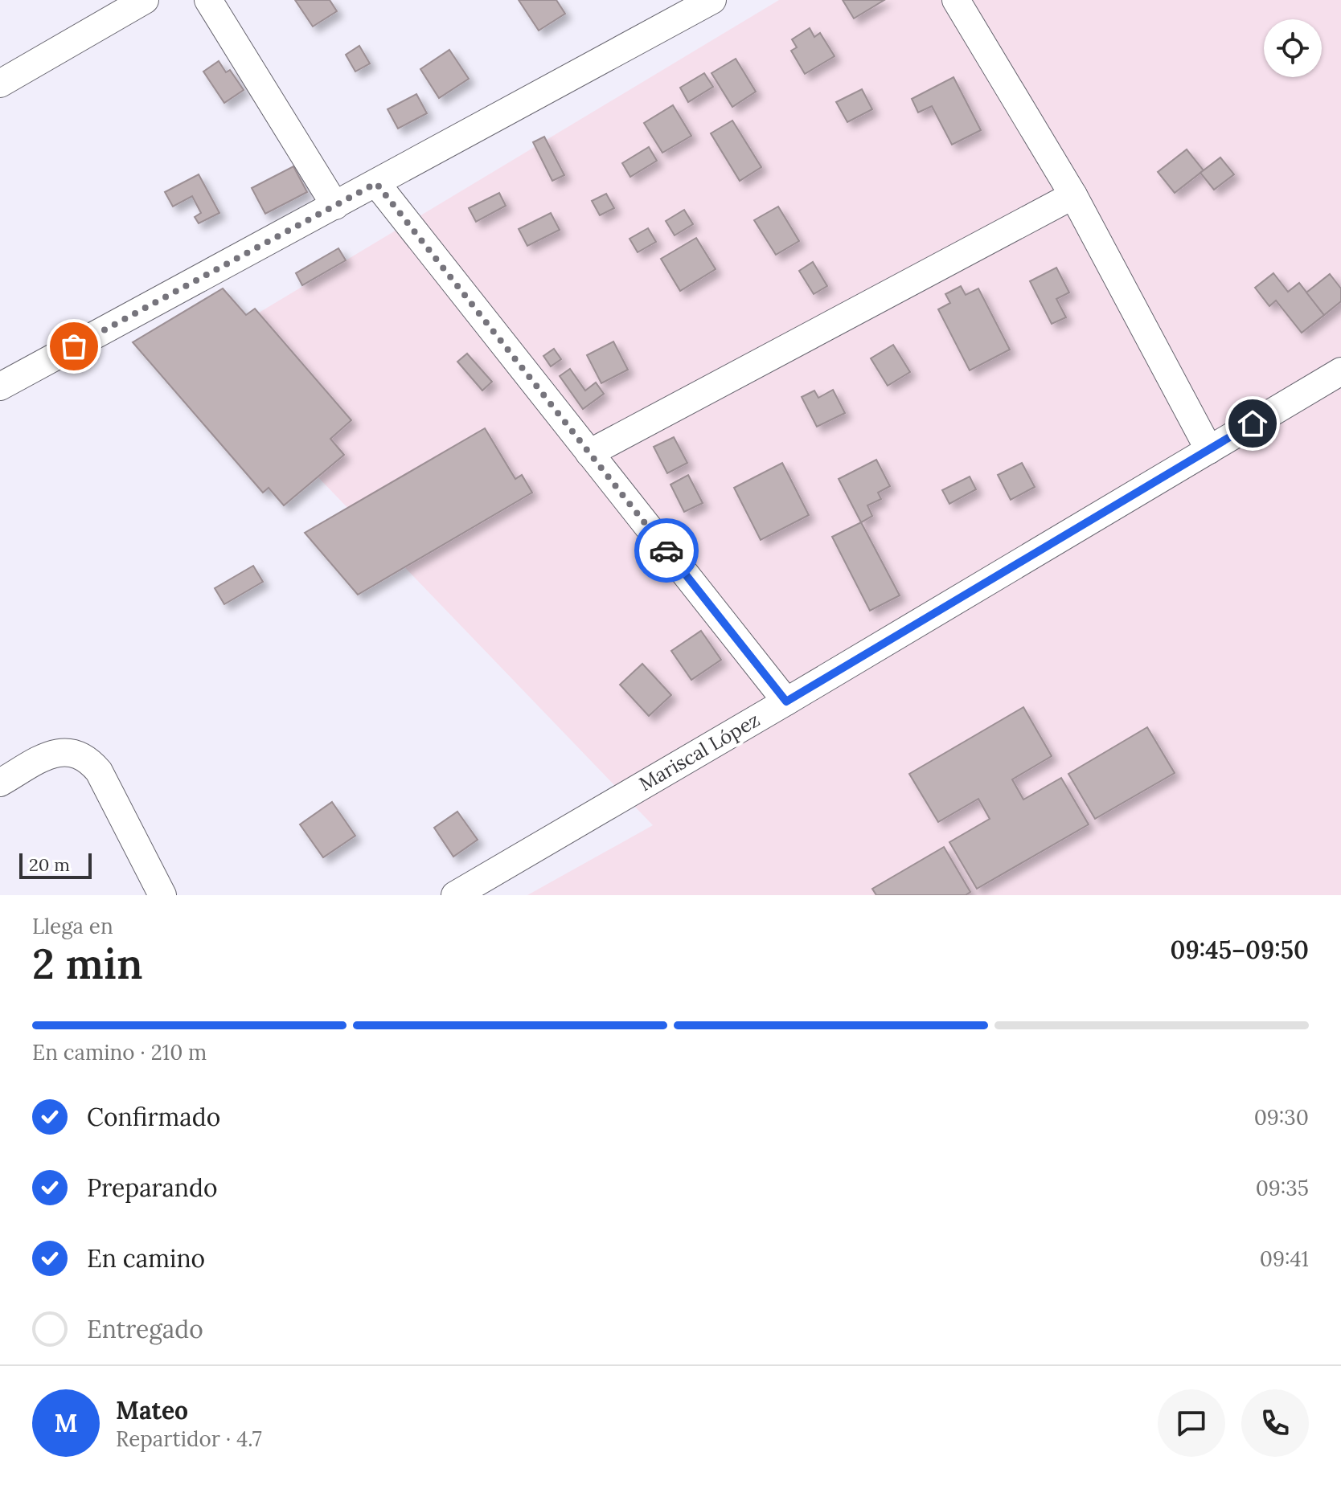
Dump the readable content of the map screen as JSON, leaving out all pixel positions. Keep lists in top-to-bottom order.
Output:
{
  "streets": {
    "street": ["Mariscal López"]
  },
  "scale_bar": "20 m",
  "page": {
    "scale": "20 m",
    "heading": ["2 min", "Llega en", "09:45–09:50"],
    "panel": ["Mateo", "Repartidor · 4.7"],
    "bar": "En camino · 210 m",
    "list": [
      ["Confirmado", "09:30"],
      ["Preparando", "09:35"],
      ["En camino", "09:41"],
      "Entregado"
    ],
    "round": "M"
  }
}
